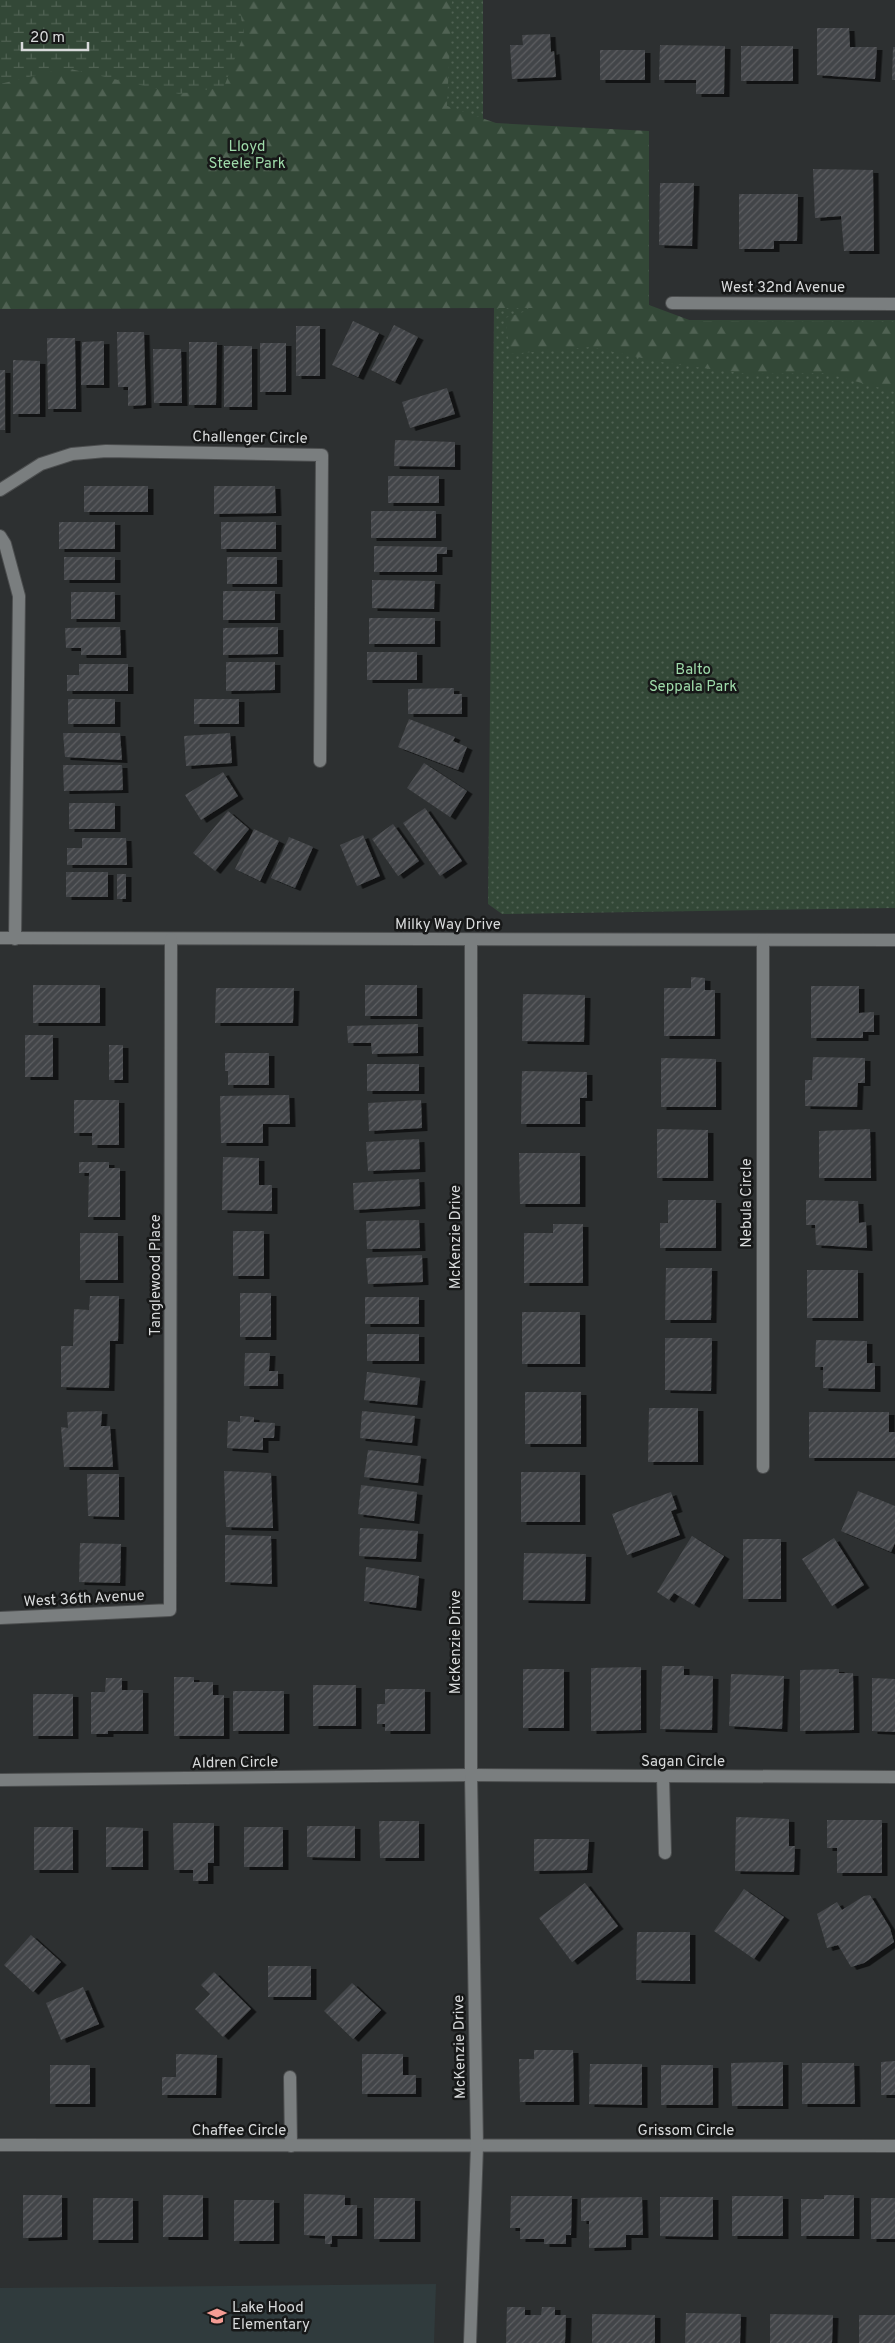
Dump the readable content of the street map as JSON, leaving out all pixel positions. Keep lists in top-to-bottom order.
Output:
{
  "streets": {
    "street": [
      "West 32nd Avenue",
      "Challenger Circle",
      "Milky Way Drive",
      "Nebula Circle",
      "McKenzie Drive",
      "Tanglewood Place",
      "West 36th Avenue",
      "Sagan Circle",
      "Aldren Circle",
      "Chaffee Circle",
      "Grissom Circle"
    ]
  },
  "crossings": [
    ["Milky Way Drive", "Nebula Circle"],
    ["Milky Way Drive", "McKenzie Drive"],
    ["Milky Way Drive", "Tanglewood Place"],
    ["McKenzie Drive", "Sagan Circle"],
    ["McKenzie Drive", "Aldren Circle"],
    ["McKenzie Drive", "Chaffee Circle"],
    ["McKenzie Drive", "Grissom Circle"],
    ["Tanglewood Place", "West 36th Avenue"],
    ["Sagan Circle", "Aldren Circle"],
    ["Chaffee Circle", "Grissom Circle"]
  ],
  "parks": ["Lloyd Steele Park", "Balto Seppala Park"],
  "places": {
    "school or university": ["Lake Hood Elementary"]
  },
  "scale_bar": "20 m"
}
